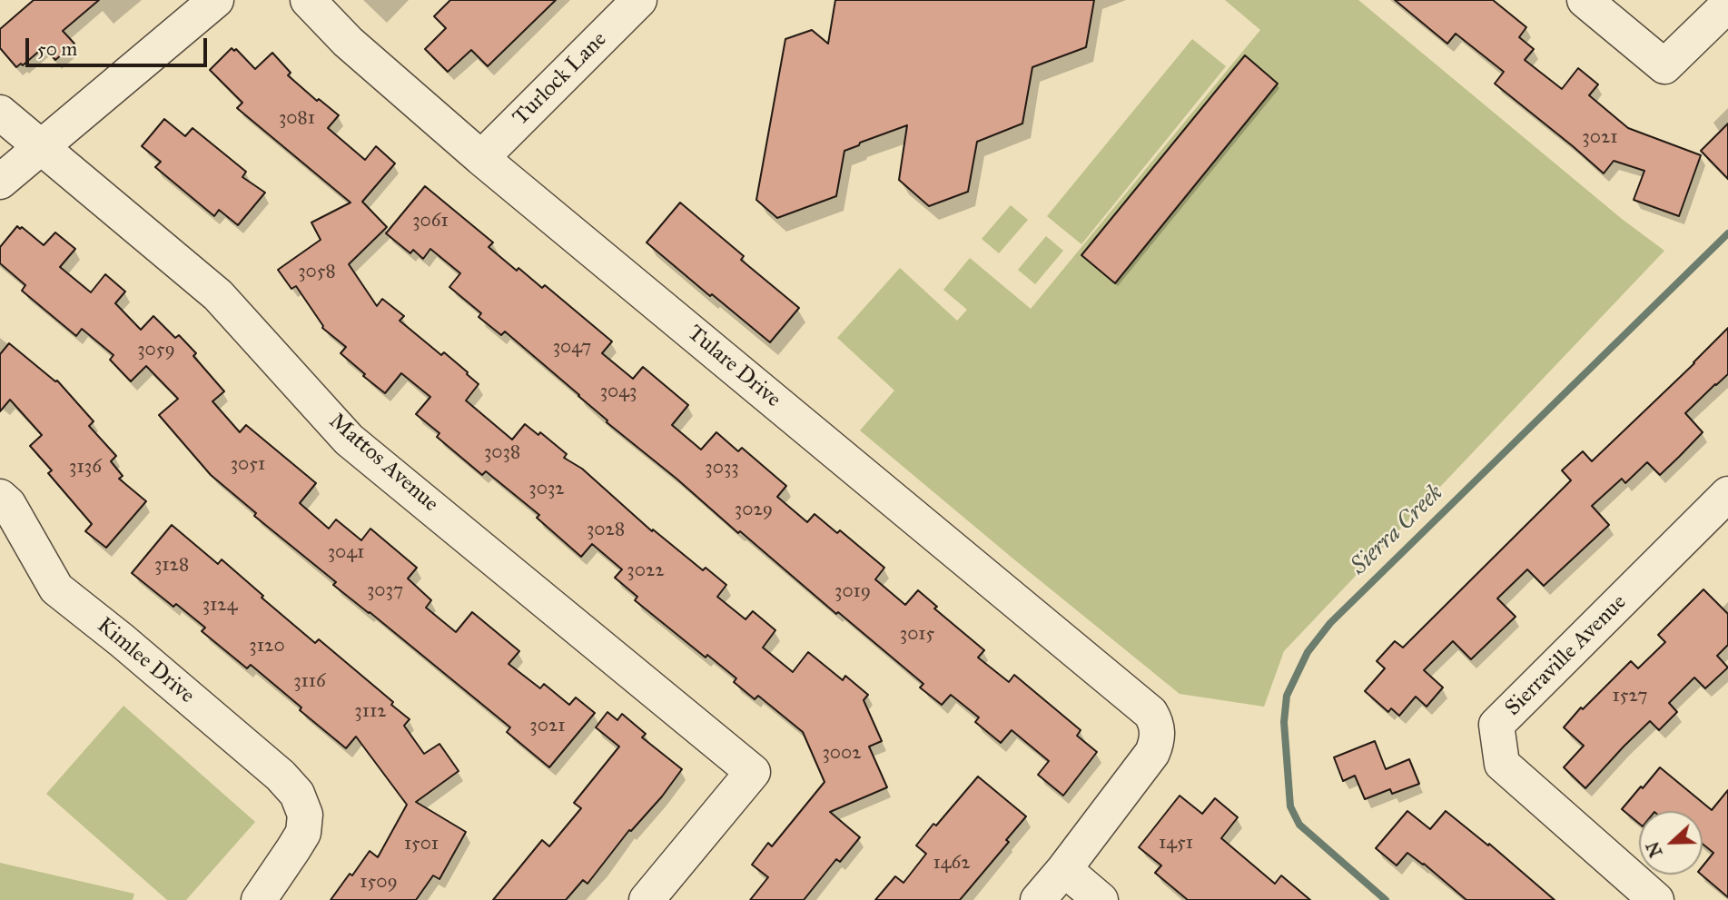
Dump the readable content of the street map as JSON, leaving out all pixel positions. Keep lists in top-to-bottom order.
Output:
{
  "streets": {
    "street": [
      "Turlock Lane",
      "Tulare Drive",
      "Mattos Avenue",
      "Sierraville Avenue",
      "Kimlee Drive"
    ]
  },
  "crossings": [
    ["Turlock Lane", "Tulare Drive"]
  ],
  "water": ["Sierra Creek"],
  "house_numbers": [
    "3081",
    "3021",
    "3061",
    "3058",
    "3047",
    "3059",
    "3043",
    "3038",
    "3051",
    "3136",
    "3033",
    "3032",
    "3029",
    "3028",
    "3041",
    "3128",
    "3022",
    "3037",
    "3019",
    "3124",
    "3015",
    "3120",
    "3116",
    "1527",
    "3112",
    "3021",
    "3002",
    "1451",
    "1501",
    "1462",
    "1509"
  ],
  "scale_bar": "50 m",
  "north": "left"
}
